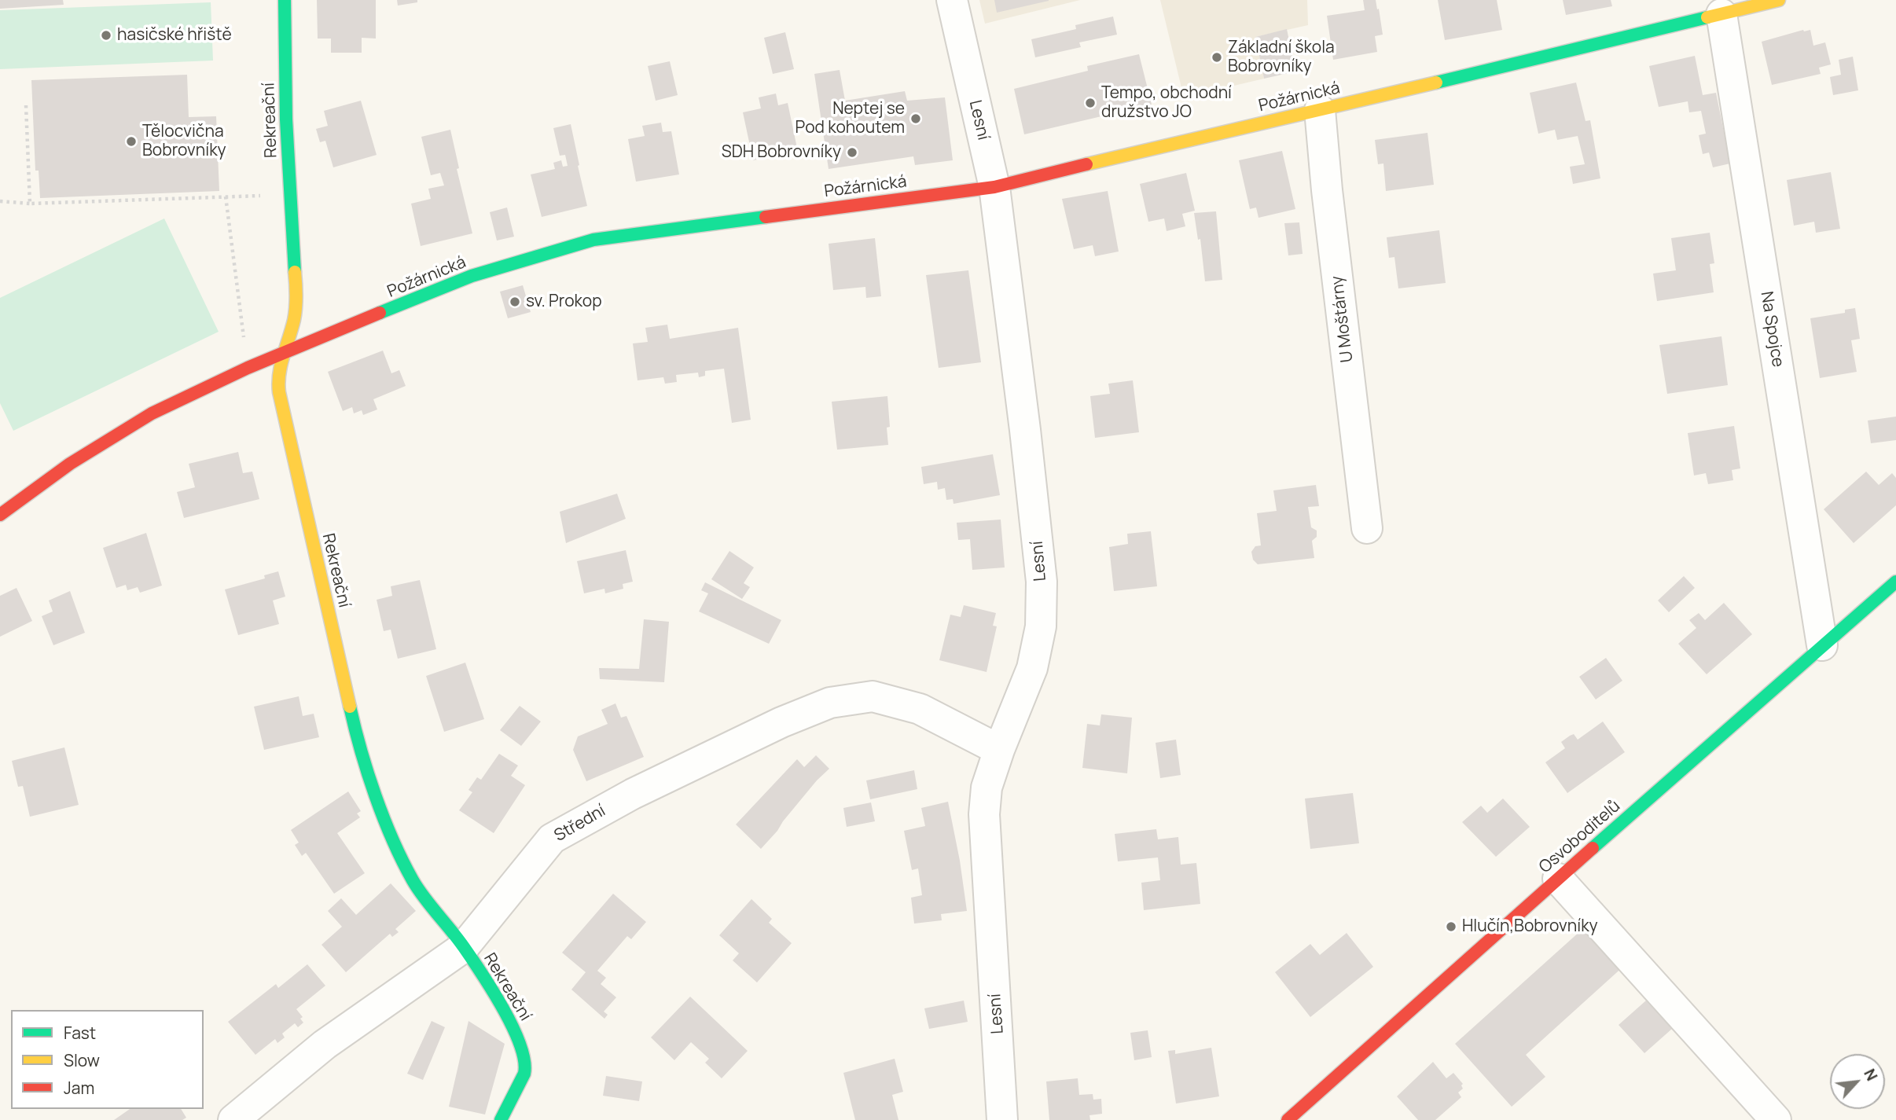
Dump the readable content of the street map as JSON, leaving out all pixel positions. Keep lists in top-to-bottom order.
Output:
{
  "streets": {
    "street": [
      "Požárnická",
      "Rekreační",
      "Lesní",
      "U Moštárny",
      "Na Spojce",
      "Střední",
      "Osvoboditelů"
    ]
  },
  "crossings": [
    ["Požárnická", "Rekreační"],
    ["Požárnická", "Lesní"],
    ["Požárnická", "U Moštárny"],
    ["Požárnická", "Na Spojce"],
    ["Rekreační", "Střední"],
    ["Lesní", "Střední"],
    ["Na Spojce", "Osvoboditelů"]
  ],
  "places": [
    "hasičské hřiště",
    "Základní škola Bobrovníky",
    "Tempo, obchodní družstvo JO",
    "Neptej se Pod kohoutem",
    "Tělocvična Bobrovníky",
    "SDH Bobrovníky",
    "sv. Prokop",
    "Hlučín,Bobrovníky"
  ],
  "legend": ["Fast", "Slow", "Jam"],
  "north": "top right"
}
